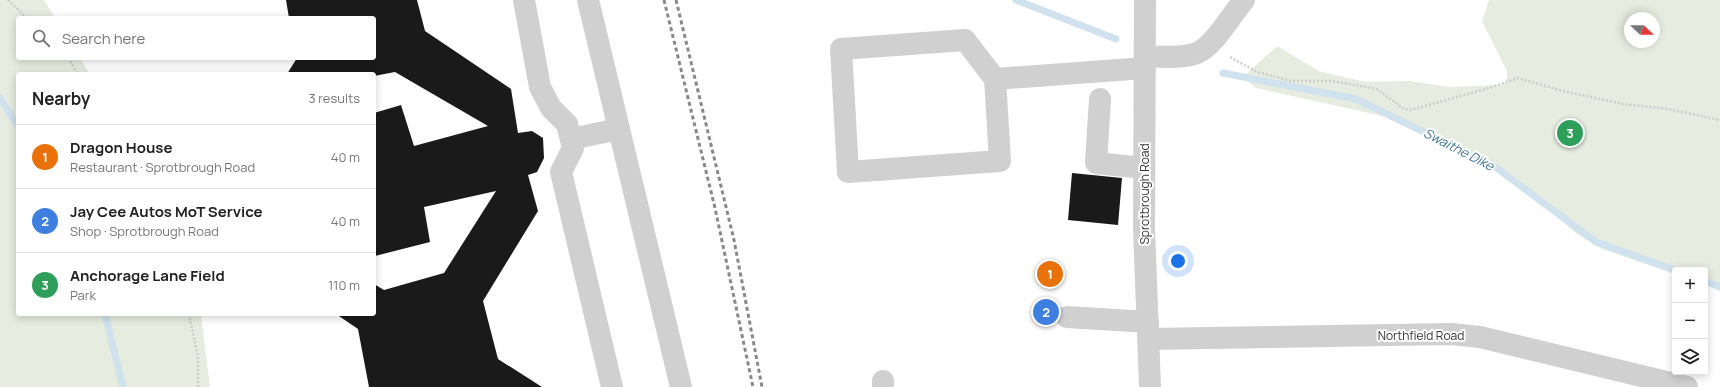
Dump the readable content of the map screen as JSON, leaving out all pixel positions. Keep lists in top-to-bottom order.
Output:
{
  "streets": {
    "street": ["Sprotbrough Road", "Northfield Road"]
  },
  "crossings": [
    ["Sprotbrough Road", "Northfield Road"]
  ],
  "water": ["Swaithe Dike"],
  "north": "right",
  "page": {
    "search": "Search here",
    "heading": ["Nearby", "3 results"],
    "pins": ["3", "1", "2"],
    "list": [
      {
        "mark": "1",
        "name": "Dragon House",
        "note": "Restaurant · Sprotbrough Road",
        "value": "40 m"
      },
      {
        "mark": "2",
        "name": "Jay Cee Autos MoT Service",
        "note": "Shop · Sprotbrough Road",
        "value": "40 m"
      },
      {
        "mark": "3",
        "name": "Anchorage Lane Field",
        "note": "Park",
        "value": "110 m"
      }
    ],
    "map_buttons": ["+", "−"]
  }
}
